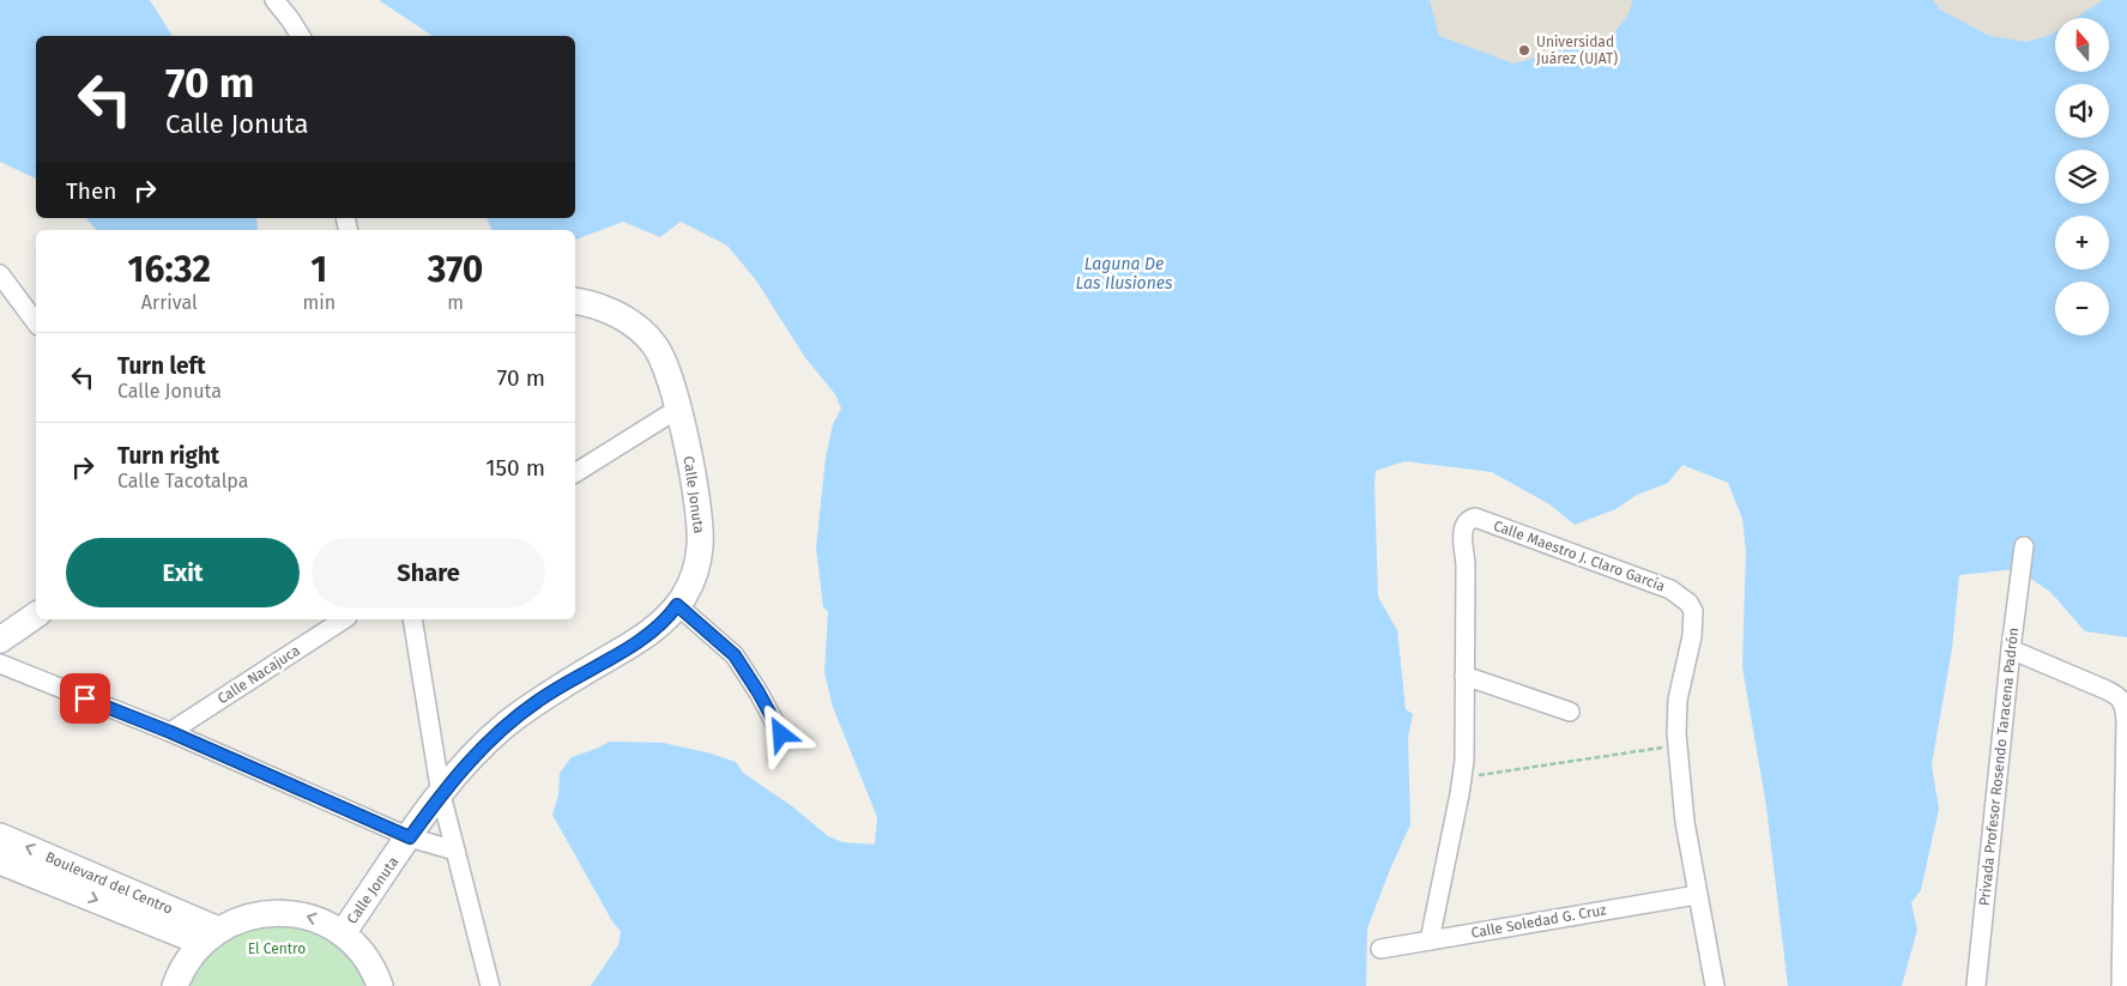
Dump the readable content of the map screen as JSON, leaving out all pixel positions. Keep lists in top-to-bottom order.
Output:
{
  "streets": {
    "street": [
      "Calle Jonuta",
      "Calle Maestro J. Claro García",
      "Calle Nacajuca",
      "Privada Profesor Rosendo Taracena Padrón",
      "Boulevard del Centro",
      "Calle Soledad G. Cruz"
    ]
  },
  "crossings": [
    ["Calle Maestro J. Claro García", "Calle Soledad G. Cruz"]
  ],
  "water": ["Laguna De Las Ilusiones"],
  "parks": ["El Centro"],
  "places": ["Universidad Juárez (UJAT)"],
  "north": "top",
  "page": {
    "map_buttons": ["+", "−"],
    "turn": ["70 m", "Calle Jonuta"],
    "then": "Then",
    "eta": [
      "16:32",
      "Arrival",
      "1",
      "min",
      "370",
      "m"
    ],
    "list": [
      {
        "name": "Turn left",
        "note": "Calle Jonuta",
        "value": "70 m"
      },
      {
        "name": "Turn right",
        "note": "Calle Tacotalpa",
        "value": "150 m"
      }
    ],
    "buttons": ["Exit", "Share"]
  }
}
